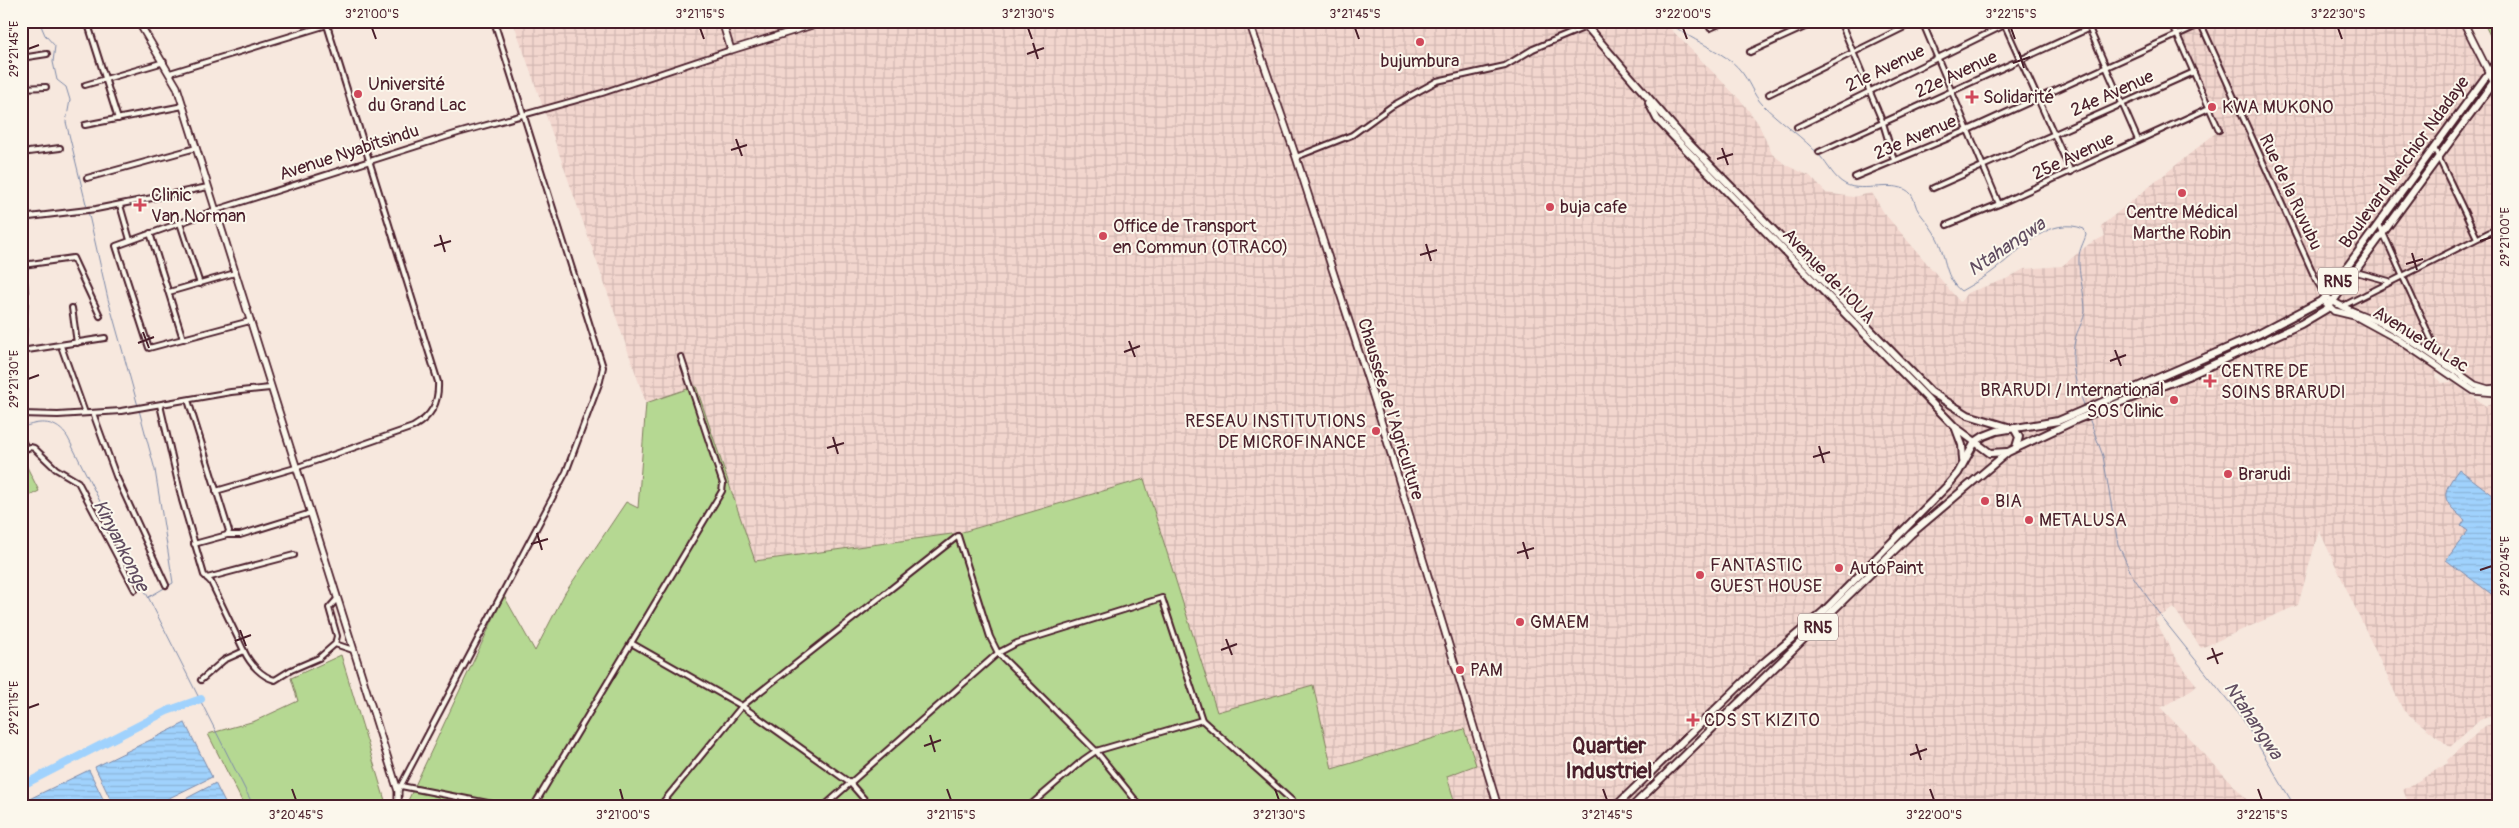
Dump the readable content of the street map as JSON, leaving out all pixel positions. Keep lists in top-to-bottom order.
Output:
{
  "streets": {
    "main road": ["Boulevard Melchior Ndadaye", "Avenue de l'OUA", "RN5"],
    "street": [
      "21e Avenue",
      "22e Avenue",
      "24e Avenue",
      "23e Avenue",
      "Avenue Nyabitsindu",
      "25e Avenue",
      "Rue de la Ruvubu",
      "Avenue du Lac",
      "Chaussée de l'Agriculture"
    ]
  },
  "crossings": [
    ["23e Avenue", "Rue de la Ruvubu"],
    ["Boulevard Melchior Ndadaye", "Rue de la Ruvubu"],
    ["Boulevard Melchior Ndadaye", "RN5"],
    ["Boulevard Melchior Ndadaye", "Avenue du Lac"],
    ["Avenue de l'OUA", "RN5"]
  ],
  "districts": ["Quartier Industriel"],
  "water": ["Ntahangwa", "Kinyankonge"],
  "places": {
    "other": [
      "bujumbura",
      "Université du Grand Lac",
      "KWA MUKONO",
      "Centre Médical Marthe Robin",
      "buja cafe",
      "Office de Transport en Commun (OTRACO)",
      "BRARUDI / International SOS Clinic",
      "RESEAU INSTITUTIONS DE MICROFINANCE",
      "Brarudi",
      "BIA",
      "METALUSA",
      "AutoPaint",
      "FANTASTIC GUEST HOUSE",
      "GMAEM",
      "PAM"
    ],
    "health": [
      "Solidarité",
      "Clinic Van Norman",
      "CENTRE DE SOINS BRARUDI",
      "CDS ST KIZITO"
    ]
  },
  "coordinates": [
    "3°21'00\"S",
    "3°21'15\"S",
    "3°21'30\"S",
    "3°21'45\"S",
    "3°22'00\"S",
    "3°22'15\"S",
    "3°22'30\"S",
    "29°21'45\"E",
    "29°21'00\"E",
    "29°21'30\"E",
    "29°20'45\"E",
    "29°21'15\"E",
    "3°20'45\"S"
  ]
}
